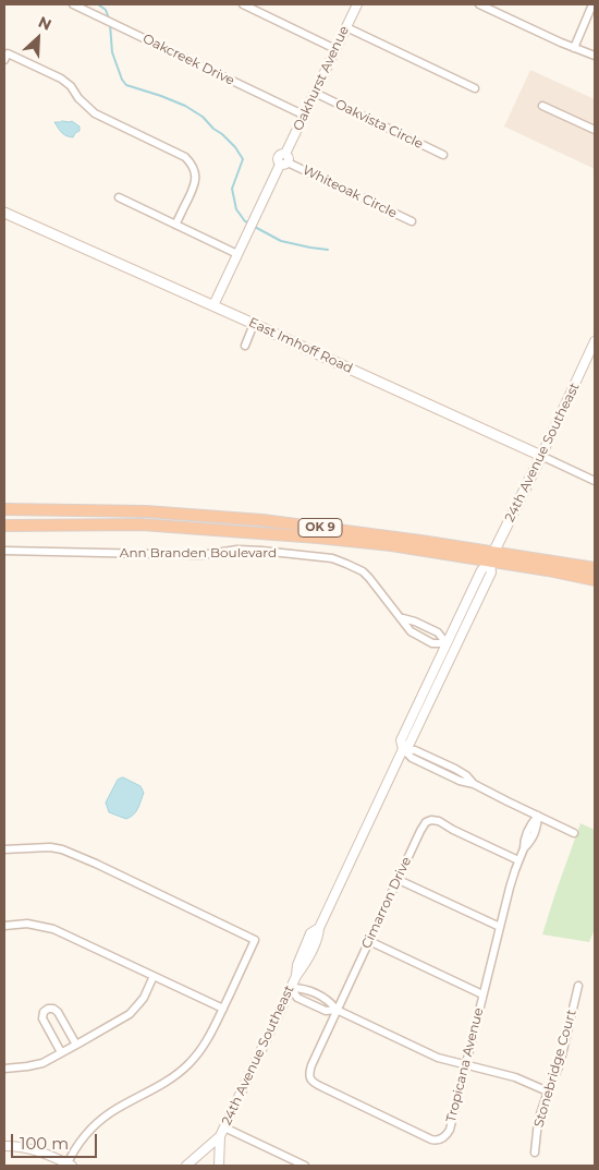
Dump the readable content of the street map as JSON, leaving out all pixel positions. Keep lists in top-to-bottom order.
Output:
{
  "streets": {
    "highway": ["OK 9"],
    "main road": ["East Imhoff Road", "24th Avenue Southeast"],
    "street": [
      "Oakcreek Drive",
      "Oakhurst Avenue",
      "Oakvista Circle",
      "Whiteoak Circle",
      "Ann Branden Boulevard",
      "Cimarron Drive",
      "Tropicana Avenue",
      "Stonebridge Court"
    ]
  },
  "crossings": [
    ["Oakcreek Drive", "Oakhurst Avenue"],
    ["Oakhurst Avenue", "Oakvista Circle"],
    ["Oakhurst Avenue", "Whiteoak Circle"],
    ["Oakhurst Avenue", "East Imhoff Road"],
    ["East Imhoff Road", "24th Avenue Southeast"],
    ["24th Avenue Southeast", "OK 9"],
    ["24th Avenue Southeast", "Ann Branden Boulevard"],
    ["Cimarron Drive", "Tropicana Avenue"]
  ],
  "scale_bar": "100 m",
  "north": "top right"
}
